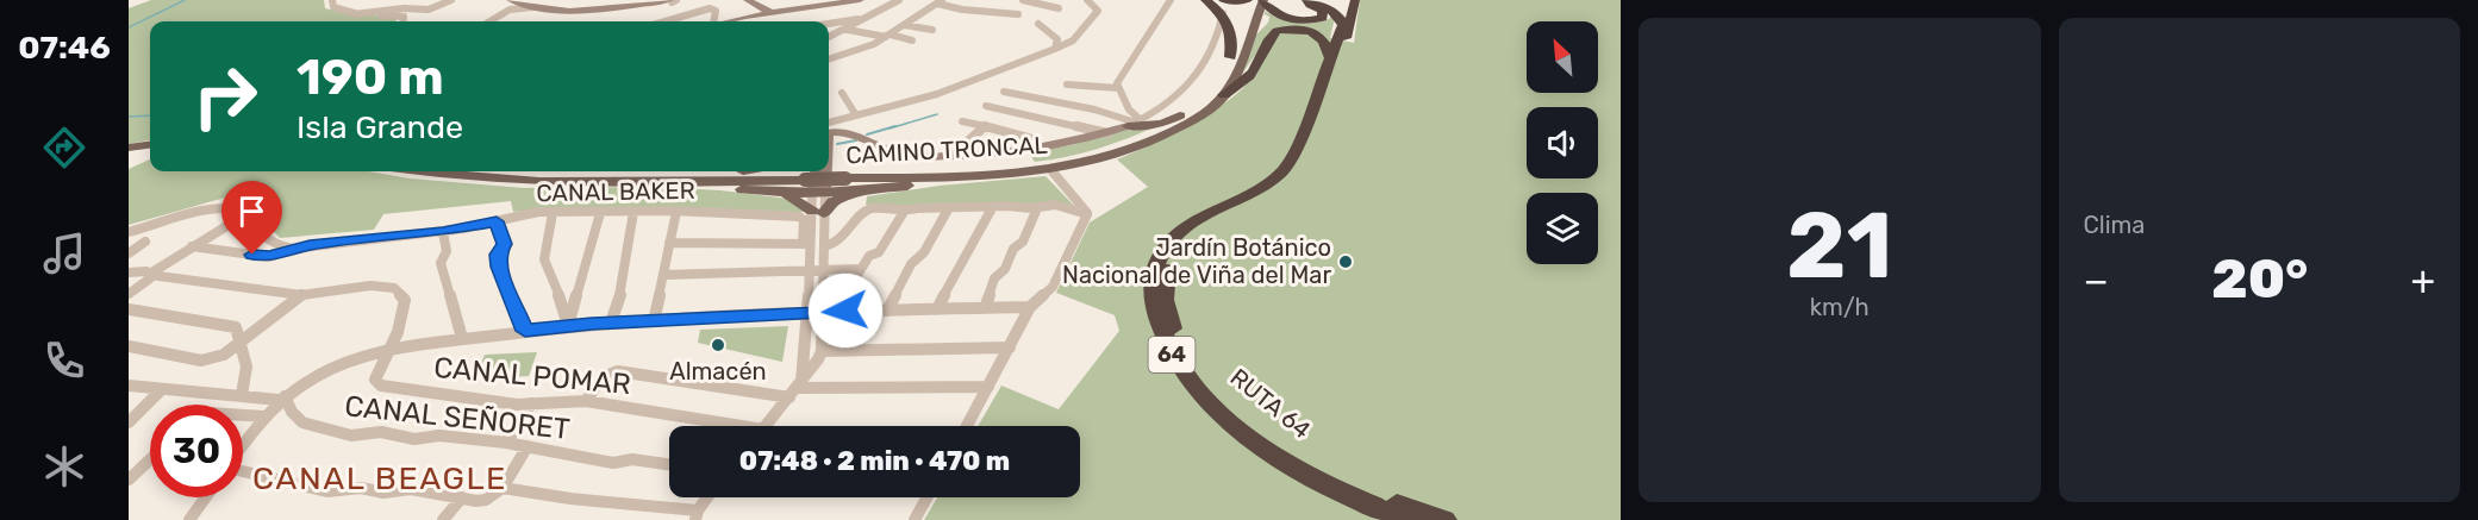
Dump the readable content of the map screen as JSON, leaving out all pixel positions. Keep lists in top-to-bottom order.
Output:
{
  "streets": {
    "highway": ["64", "RUTA 64"],
    "main road": ["CAMINO TRONCAL"],
    "street": ["CANAL BAKER", "CANAL POMAR", "CANAL SEÑORET"]
  },
  "districts": ["CANAL BEAGLE"],
  "places": ["Jardín Botánico Nacional de Viña del Mar", "Almacén"],
  "north": "top left",
  "page": {
    "tabs": "07:46",
    "tile": [
      ["21", "km/h"],
      "Clima"
    ],
    "turn": ["190 m", "Isla Grande"],
    "heat": ["−", "20°", "+"],
    "limit": "30",
    "trip": "07:48 · 2 min · 470 m"
  }
}
